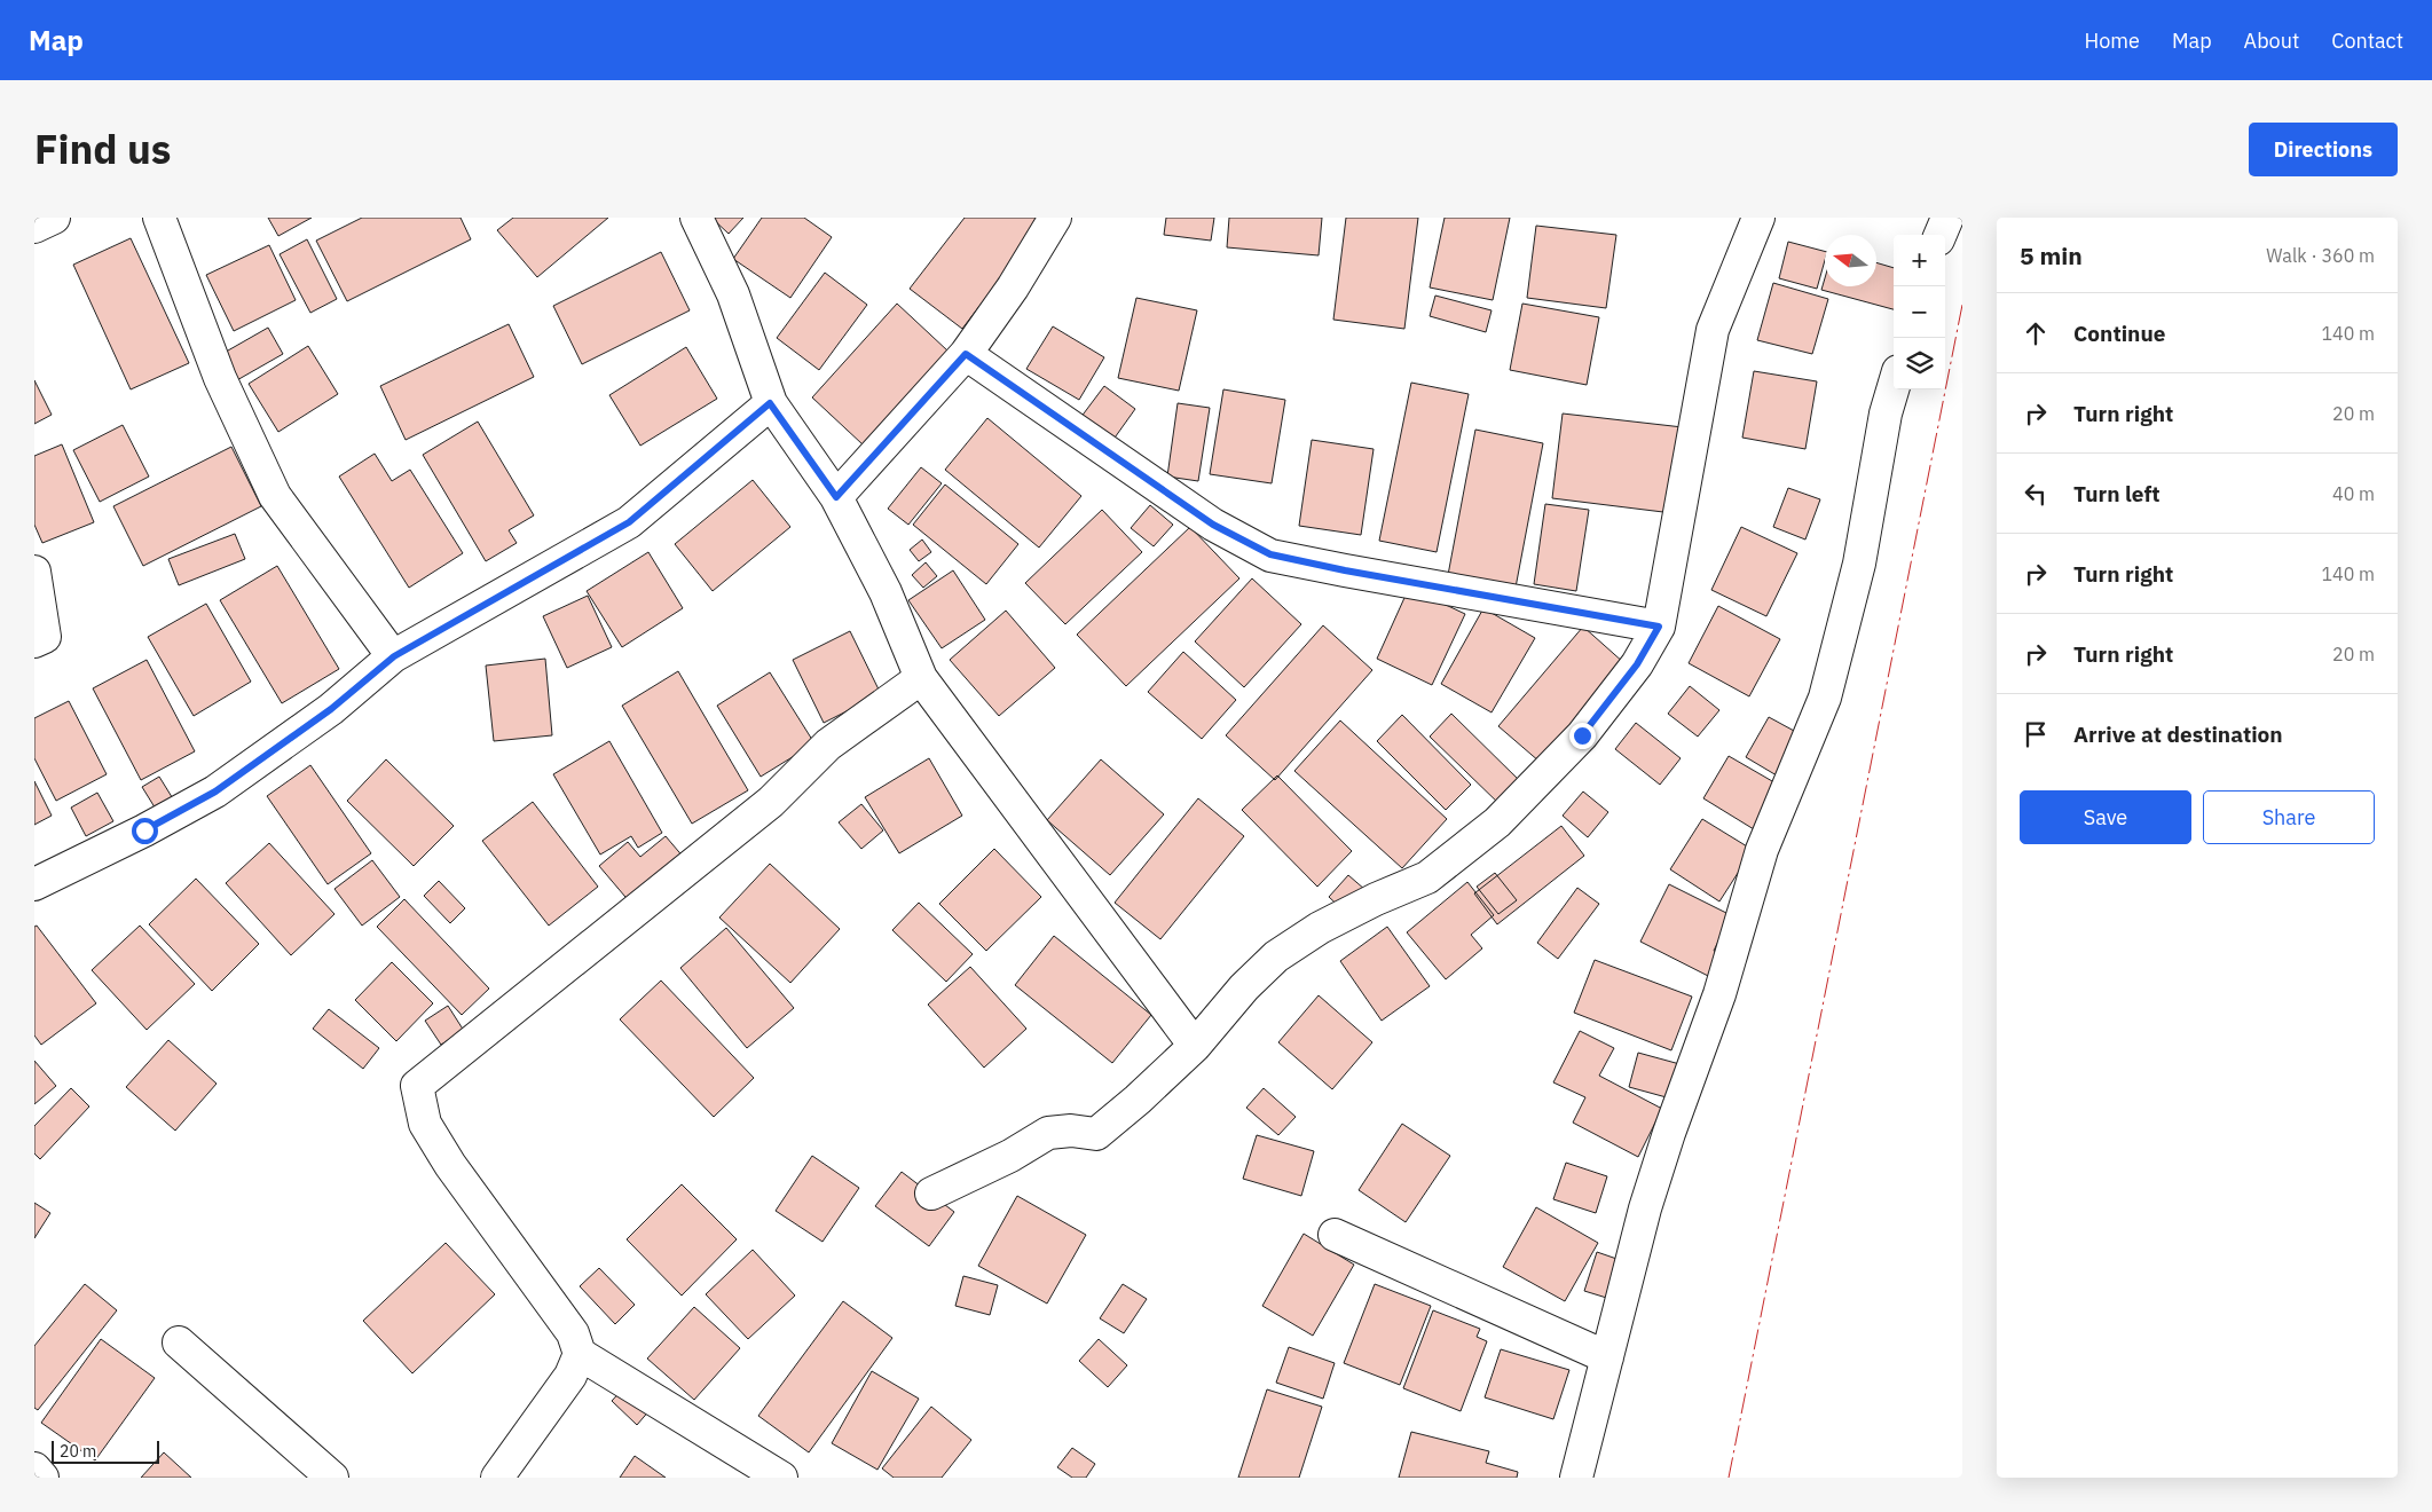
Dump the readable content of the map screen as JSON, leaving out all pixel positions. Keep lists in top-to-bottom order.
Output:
{
  "scale_bar": "20 m",
  "north": "left",
  "page": {
    "header": "Map",
    "nav": [
      "Home",
      "Map",
      "About",
      "Contact"
    ],
    "title": "Find us",
    "buttons": [
      "Directions",
      ["Save", "Share"]
    ],
    "heading": ["5 min", "Walk · 360 m"],
    "map_buttons": ["+", "−"],
    "list": [
      ["Continue", "140 m"],
      ["Turn right", "20 m"],
      ["Turn left", "40 m"],
      ["Turn right", "140 m"],
      ["Turn right", "20 m"],
      "Arrive at destination"
    ],
    "scale": "20 m"
  }
}
